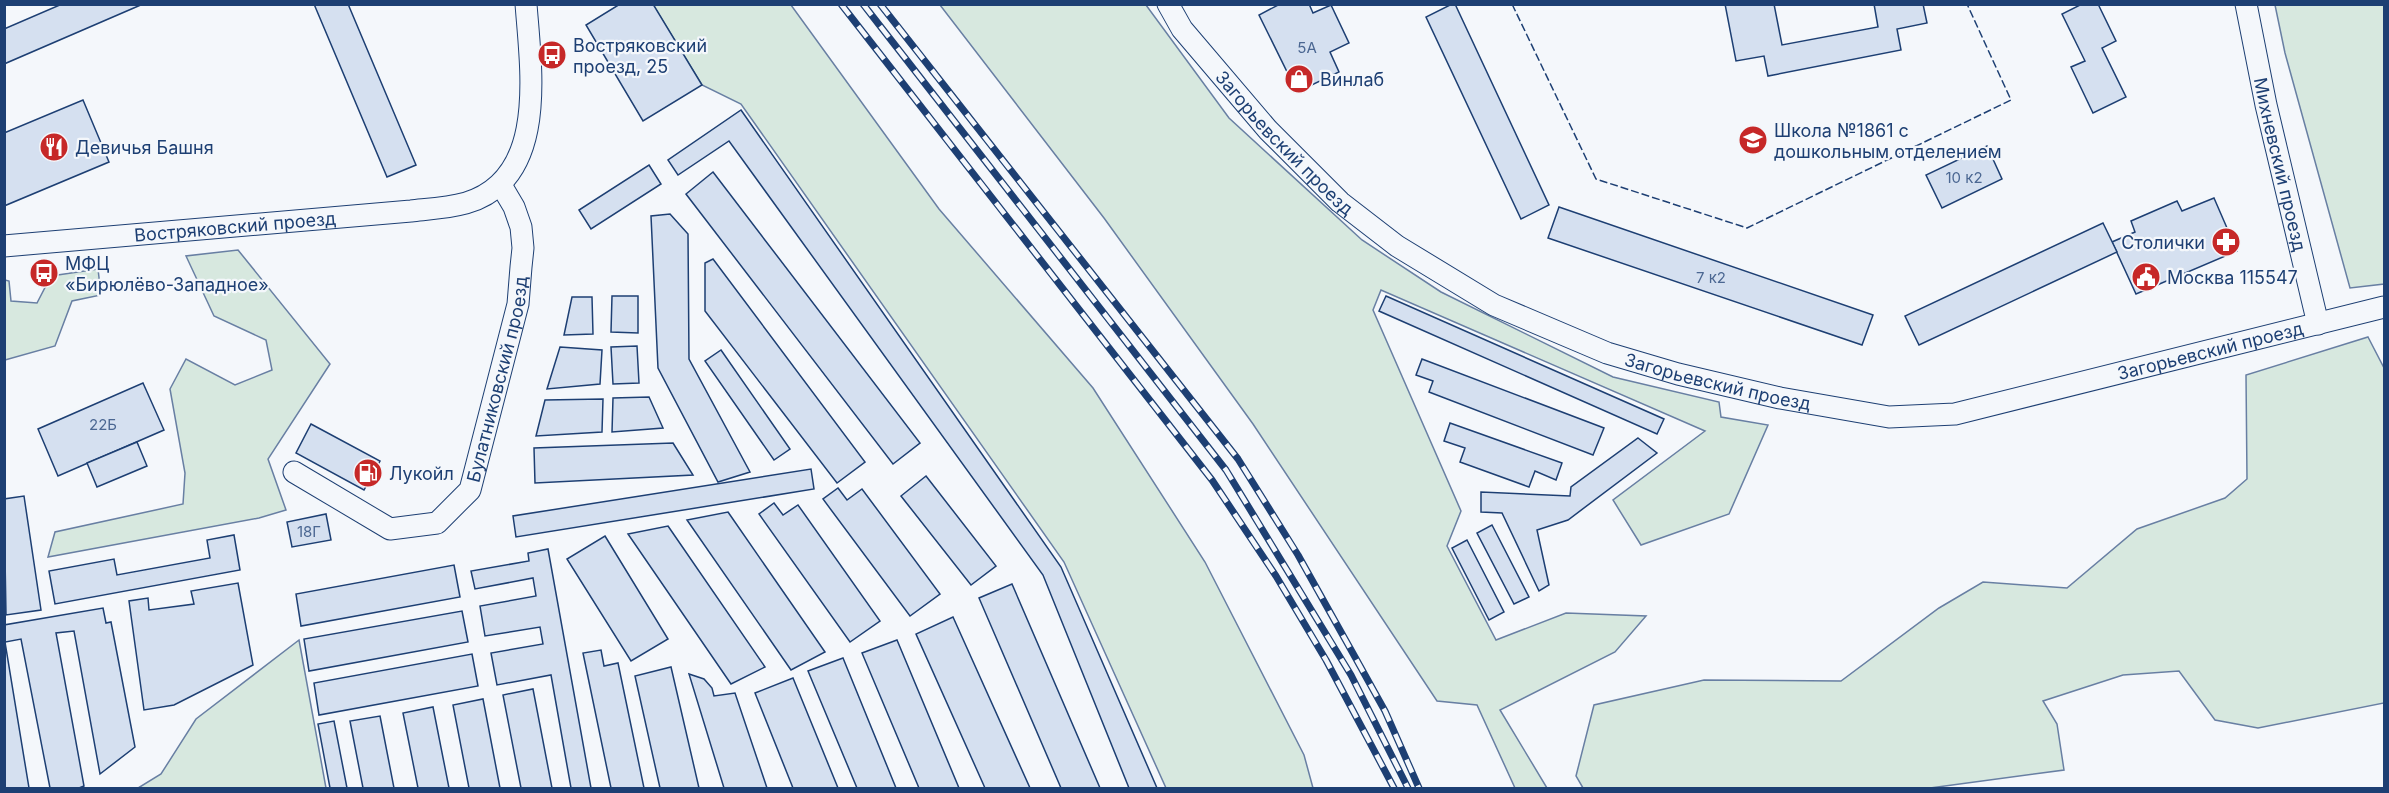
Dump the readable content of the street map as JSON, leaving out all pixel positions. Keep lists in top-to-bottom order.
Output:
{
  "streets": {
    "street": [
      "Загорьевский проезд",
      "Михневский проезд",
      "Востряковский проезд",
      "Булатниковский проезд"
    ]
  },
  "crossings": [
    ["Загорьевский проезд", "Михневский проезд"],
    ["Востряковский проезд", "Булатниковский проезд"]
  ],
  "places": {
    "bus stop": ["Востряковский проезд, 25", "МФЦ «Бирюлёво-Западное»"],
    "shop": ["Винлаб"],
    "school or university": ["Школа №1861 с дошкольным отделением"],
    "restaurant": ["Девичья Башня"],
    "pharmacy": ["Столички"],
    "public building": ["Москва 115547"],
    "fuel station": ["Лукойл"]
  },
  "house_numbers": [
    "5А",
    "10 к2",
    "7 к2",
    "22Б",
    "18Г"
  ]
}
